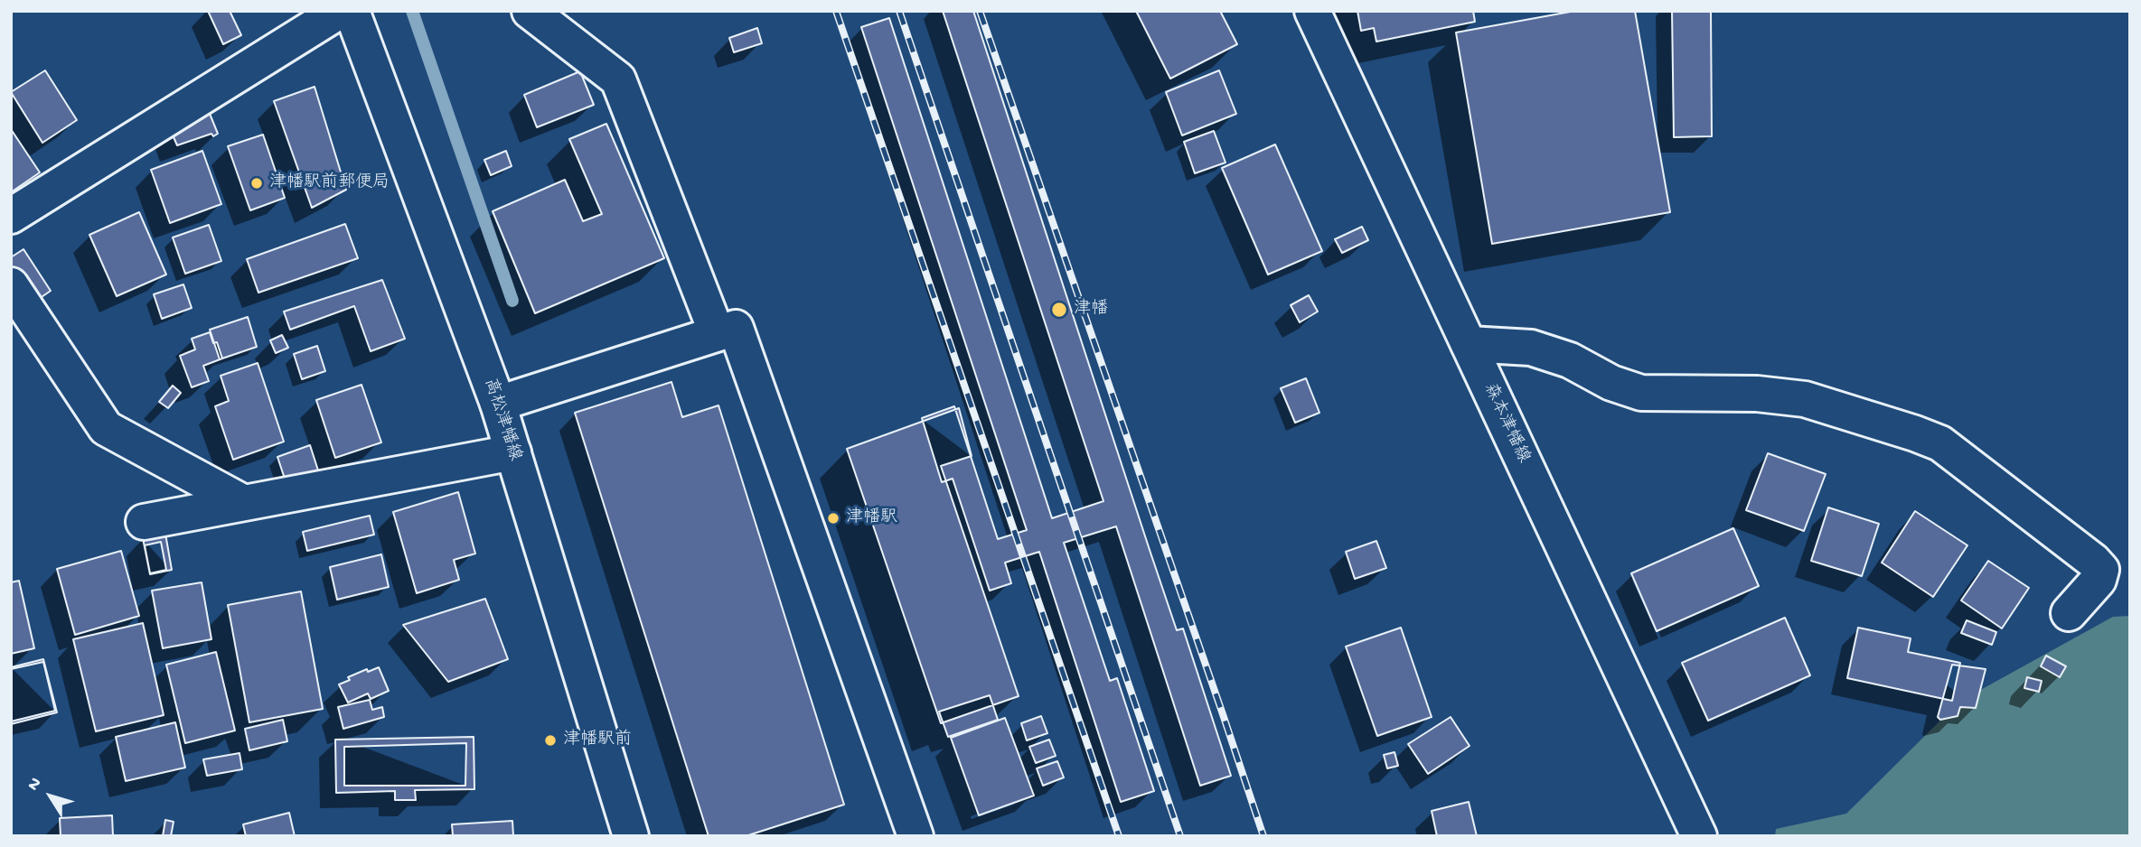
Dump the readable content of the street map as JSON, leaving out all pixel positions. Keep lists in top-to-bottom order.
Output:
{
  "streets": {
    "main road": ["高松津幡線", "森本津幡線"]
  },
  "places": [
    "津幡駅前郵便局",
    "津幡",
    "津幡駅",
    "津幡駅前"
  ],
  "north": "top left"
}
